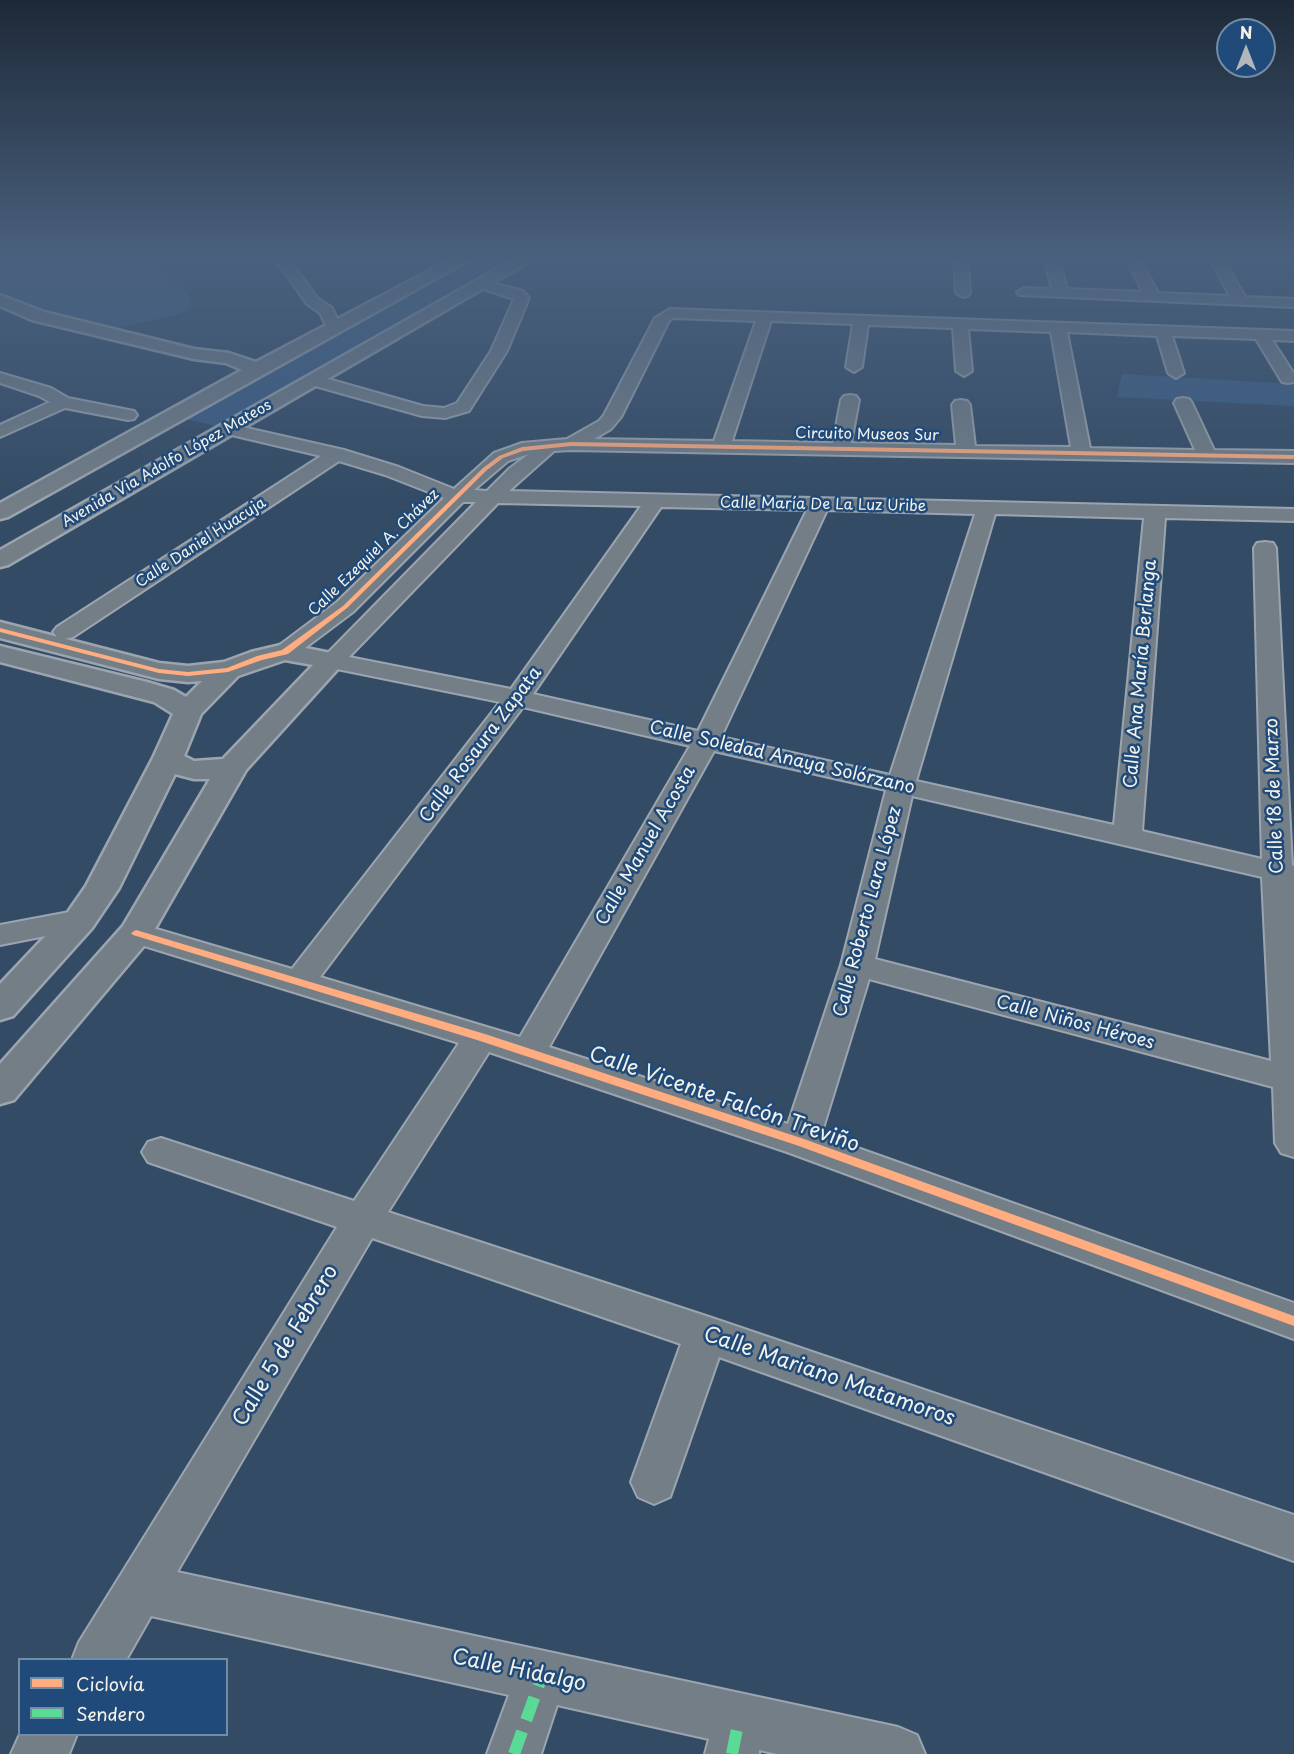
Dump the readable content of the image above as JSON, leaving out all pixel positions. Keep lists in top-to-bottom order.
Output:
{
  "streets": {
    "main road": ["Avenida Via Adolfo López Mateos", "Calle Soledad Anaya Solórzano"],
    "street": [
      "Circuito Museos Sur",
      "Calle María De La Luz Uribe",
      "Calle Daniel Huacuja",
      "Calle Ezequiel A. Chávez",
      "Calle Ana María Berlanga",
      "Calle Rosaura Zapata",
      "Calle 18 de Marzo",
      "Calle Manuel Acosta",
      "Calle Roberto Lara López",
      "Calle Niños Héroes",
      "Calle Vicente Falcón Treviño",
      "Calle 5 de Febrero",
      "Calle Mariano Matamoros",
      "Calle Hidalgo"
    ]
  },
  "crossings": [
    ["Circuito Museos Sur", "Calle María De La Luz Uribe"],
    ["Circuito Museos Sur", "Calle Ezequiel A. Chávez"],
    ["Avenida Via Adolfo López Mateos", "Calle María De La Luz Uribe"],
    ["Calle María De La Luz Uribe", "Calle Daniel Huacuja"],
    ["Calle María De La Luz Uribe", "Calle Ezequiel A. Chávez"],
    ["Calle María De La Luz Uribe", "Calle Ana María Berlanga"],
    ["Calle María De La Luz Uribe", "Calle Rosaura Zapata"],
    ["Calle María De La Luz Uribe", "Calle Manuel Acosta"],
    ["Calle María De La Luz Uribe", "Calle Roberto Lara López"],
    ["Calle Ezequiel A. Chávez", "Calle Soledad Anaya Solórzano"],
    ["Calle Ana María Berlanga", "Calle Soledad Anaya Solórzano"],
    ["Calle Rosaura Zapata", "Calle Soledad Anaya Solórzano"],
    ["Calle Rosaura Zapata", "Calle Vicente Falcón Treviño"],
    ["Calle Soledad Anaya Solórzano", "Calle 18 de Marzo"],
    ["Calle Soledad Anaya Solórzano", "Calle Manuel Acosta"],
    ["Calle Soledad Anaya Solórzano", "Calle Roberto Lara López"],
    ["Calle 18 de Marzo", "Calle Niños Héroes"],
    ["Calle Manuel Acosta", "Calle Vicente Falcón Treviño"],
    ["Calle Roberto Lara López", "Calle Niños Héroes"],
    ["Calle Roberto Lara López", "Calle Vicente Falcón Treviño"],
    ["Calle Vicente Falcón Treviño", "Calle 5 de Febrero"],
    ["Calle 5 de Febrero", "Calle Mariano Matamoros"],
    ["Calle 5 de Febrero", "Calle Hidalgo"]
  ],
  "legend": ["Ciclovía", "Sendero"],
  "north": "top"
}
